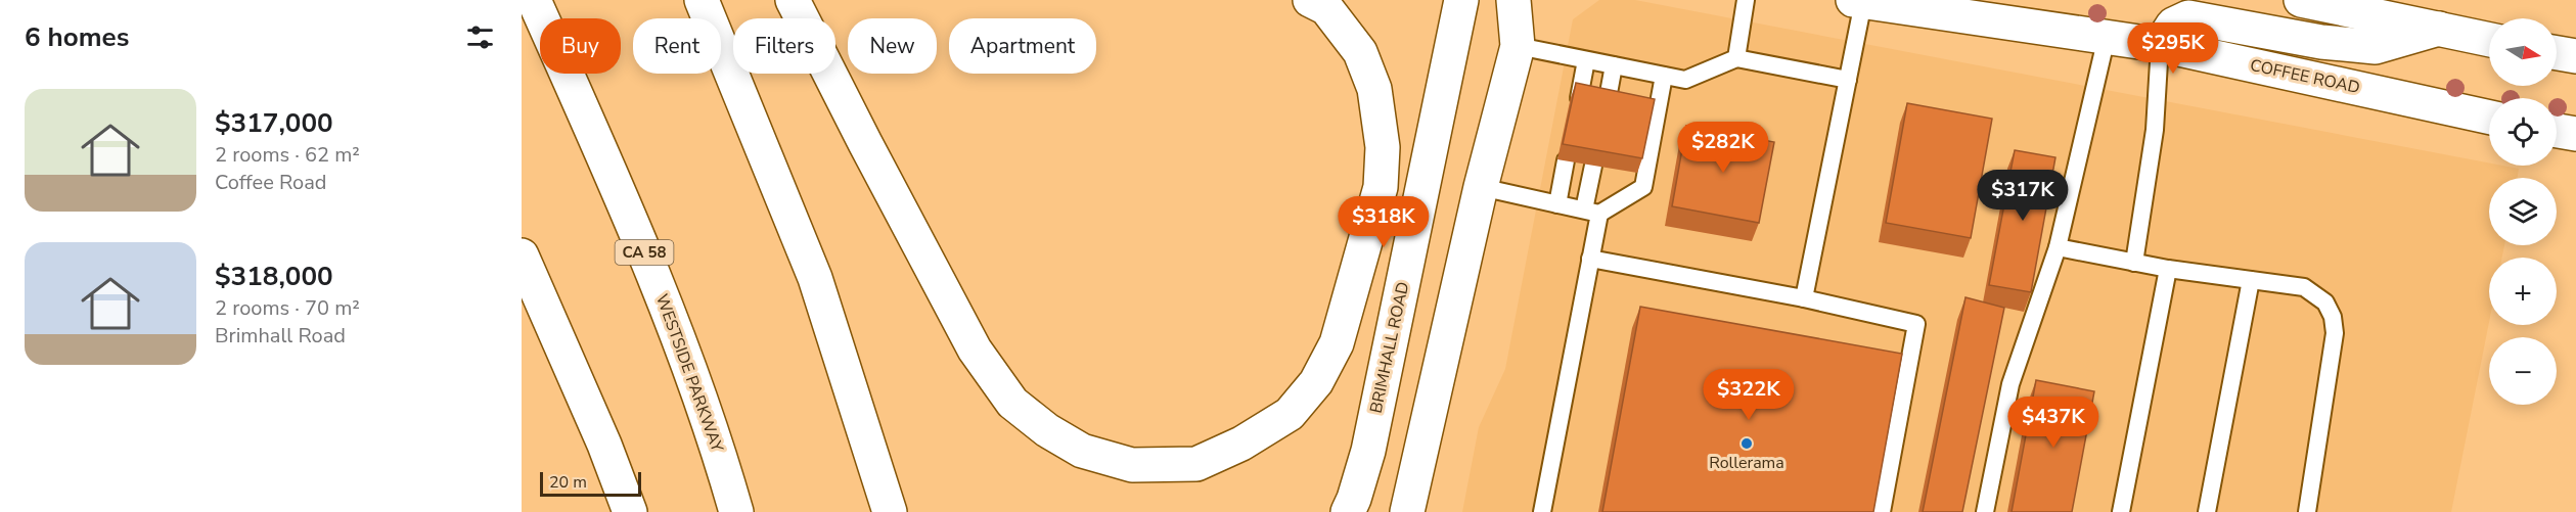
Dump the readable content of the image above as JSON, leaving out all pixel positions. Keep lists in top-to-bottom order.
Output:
{
  "streets": {
    "main road": [
      "COFFEE ROAD",
      "CA 58",
      "BRIMHALL ROAD",
      "WESTSIDE PARKWAY"
    ]
  },
  "places": ["Rollerama"],
  "scale_bar": "20 m",
  "north": "right",
  "page": {
    "heading": "6 homes",
    "map_buttons": ["+", "−"],
    "chip": [
      "Buy",
      "Rent",
      "Filters",
      "New",
      "Apartment"
    ],
    "price": [
      "$295K",
      "$282K",
      "$317K",
      "$318K",
      "$322K",
      "$437K"
    ],
    "list": [
      {
        "name": "$317,000",
        "note": "2 rooms · 62 m² · Coffee Road"
      },
      {
        "name": "$318,000",
        "note": "2 rooms · 70 m² · Brimhall Road"
      }
    ],
    "scale": "20 m"
  }
}
